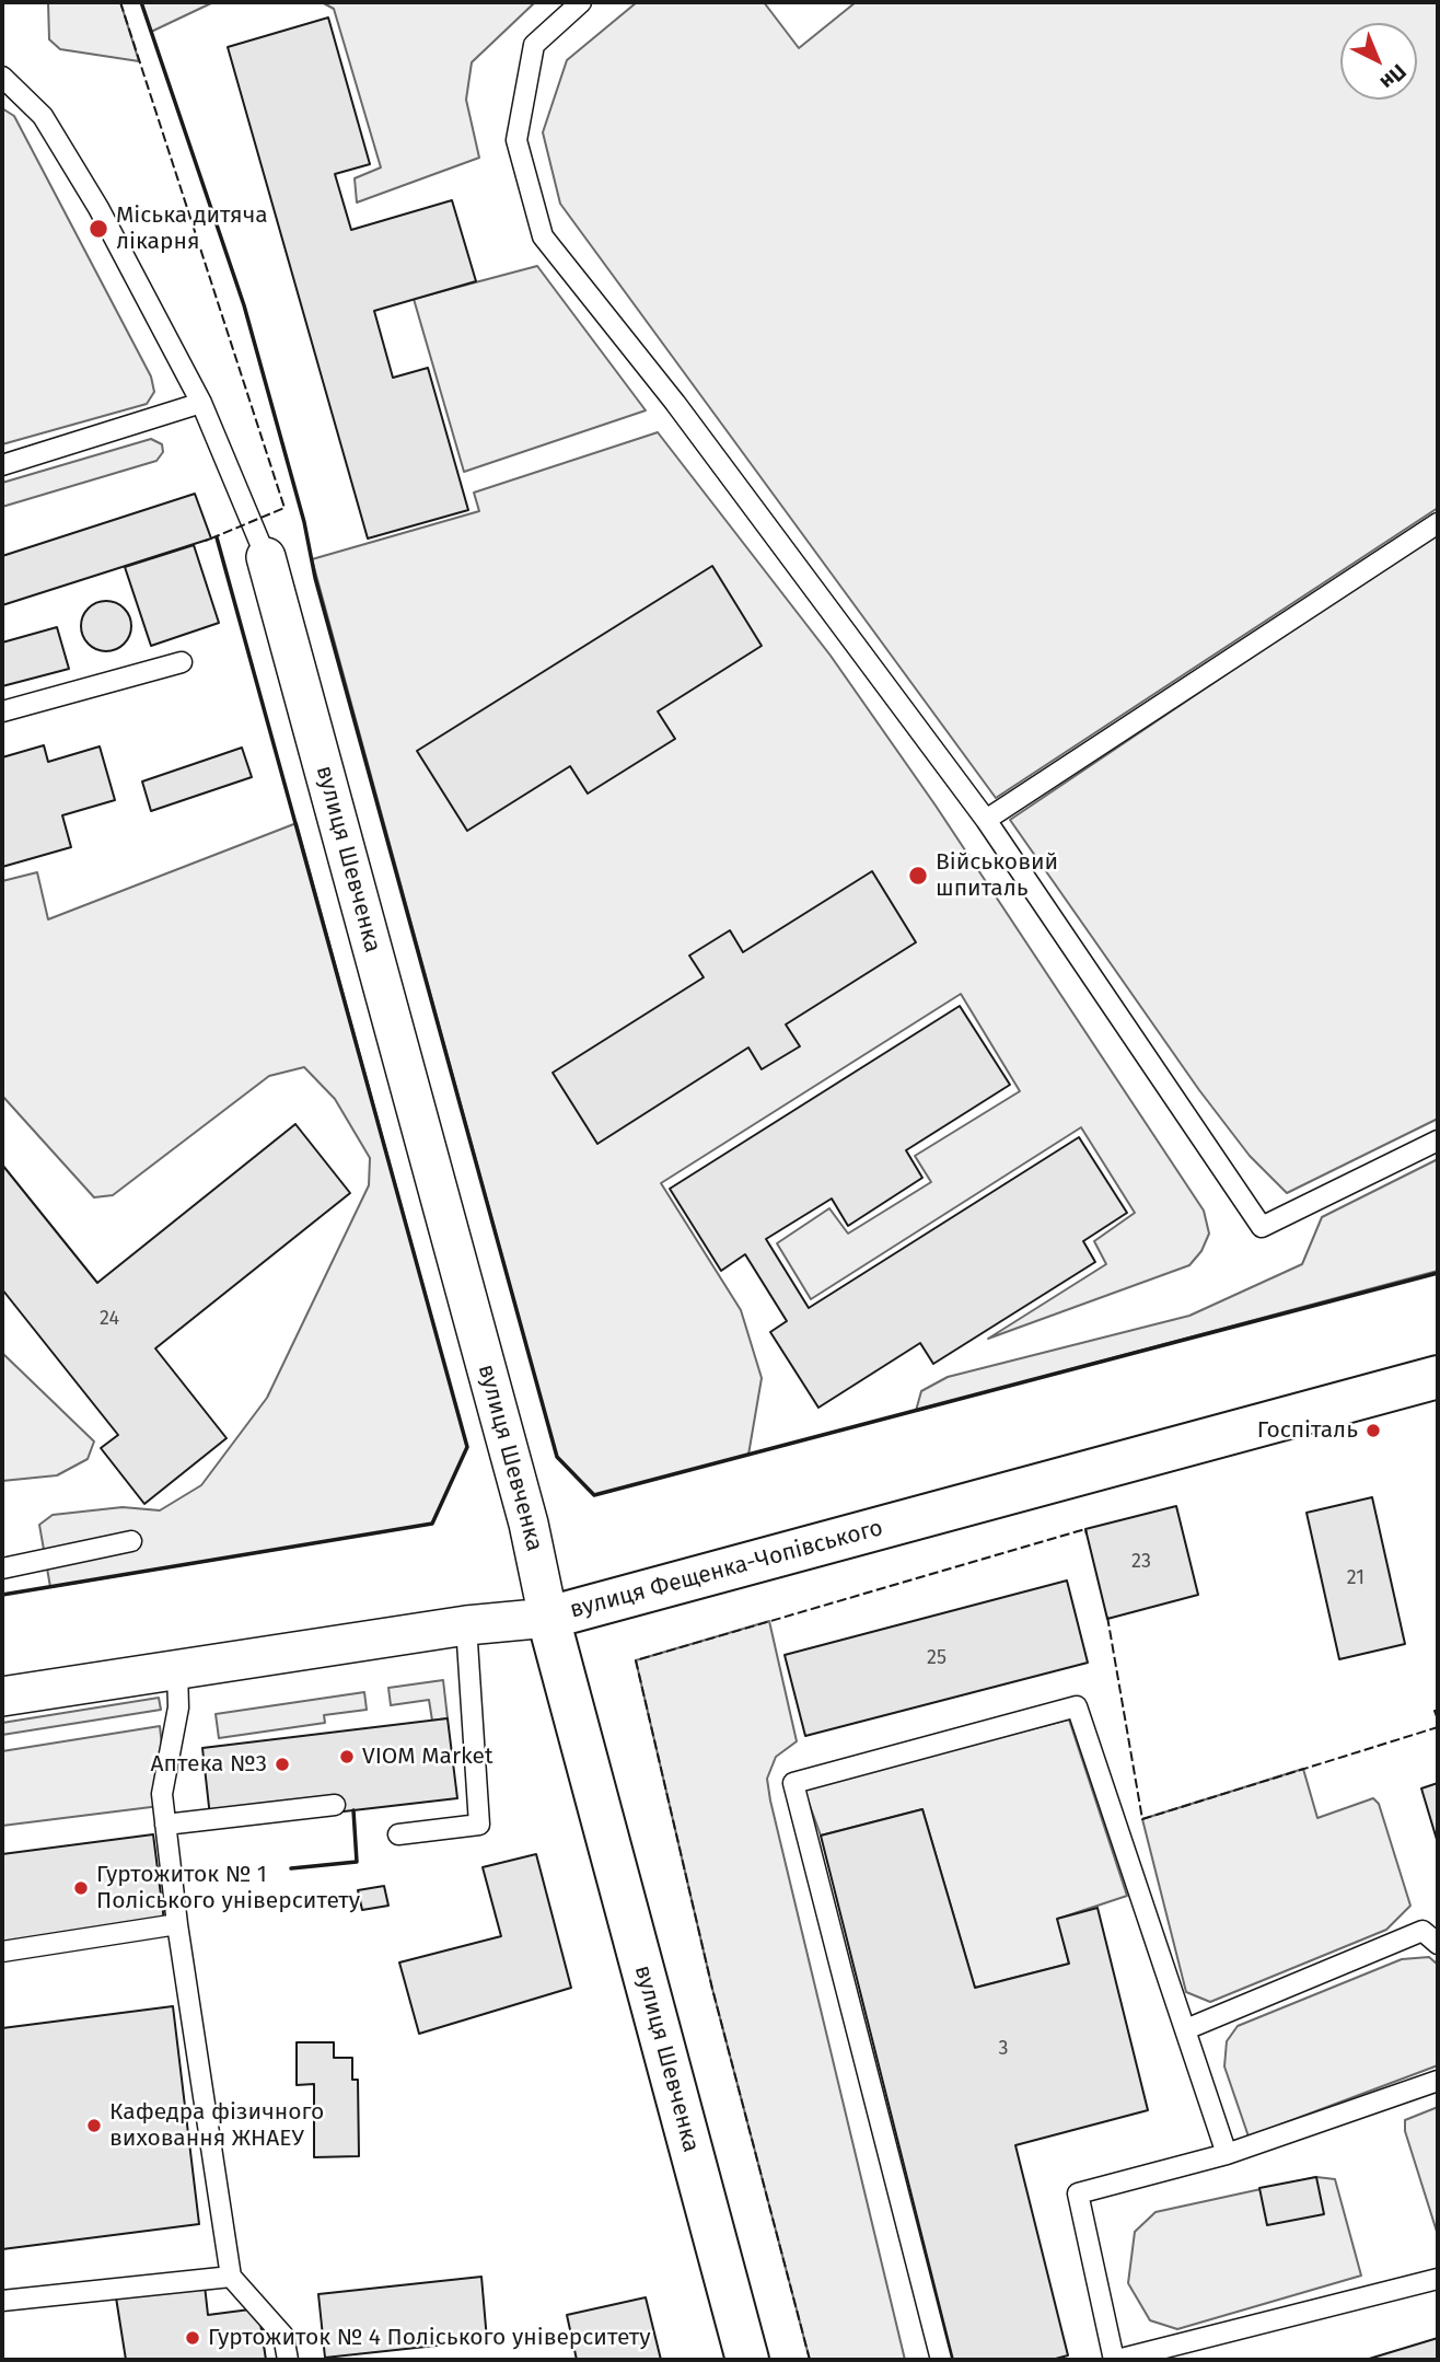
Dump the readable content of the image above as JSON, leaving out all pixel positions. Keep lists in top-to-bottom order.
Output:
{
  "streets": {
    "street": ["вулиця Шевченка", "вулиця Фещенка-Чопівського"]
  },
  "crossings": [
    ["вулиця Шевченка", "вулиця Фещенка-Чопівського"]
  ],
  "places": [
    "Міська дитяча лікарня",
    "Військовий шпиталь",
    "Госпіталь",
    "VIOM Market",
    "Аптека №3",
    "Гуртожиток № 1 Поліського університету",
    "Кафедра фізичного виховання ЖНАЕУ",
    "Гуртожиток № 4 Поліського університету"
  ],
  "house_numbers": [
    "24",
    "23",
    "21",
    "25",
    "3"
  ],
  "north": "bottom right"
}
